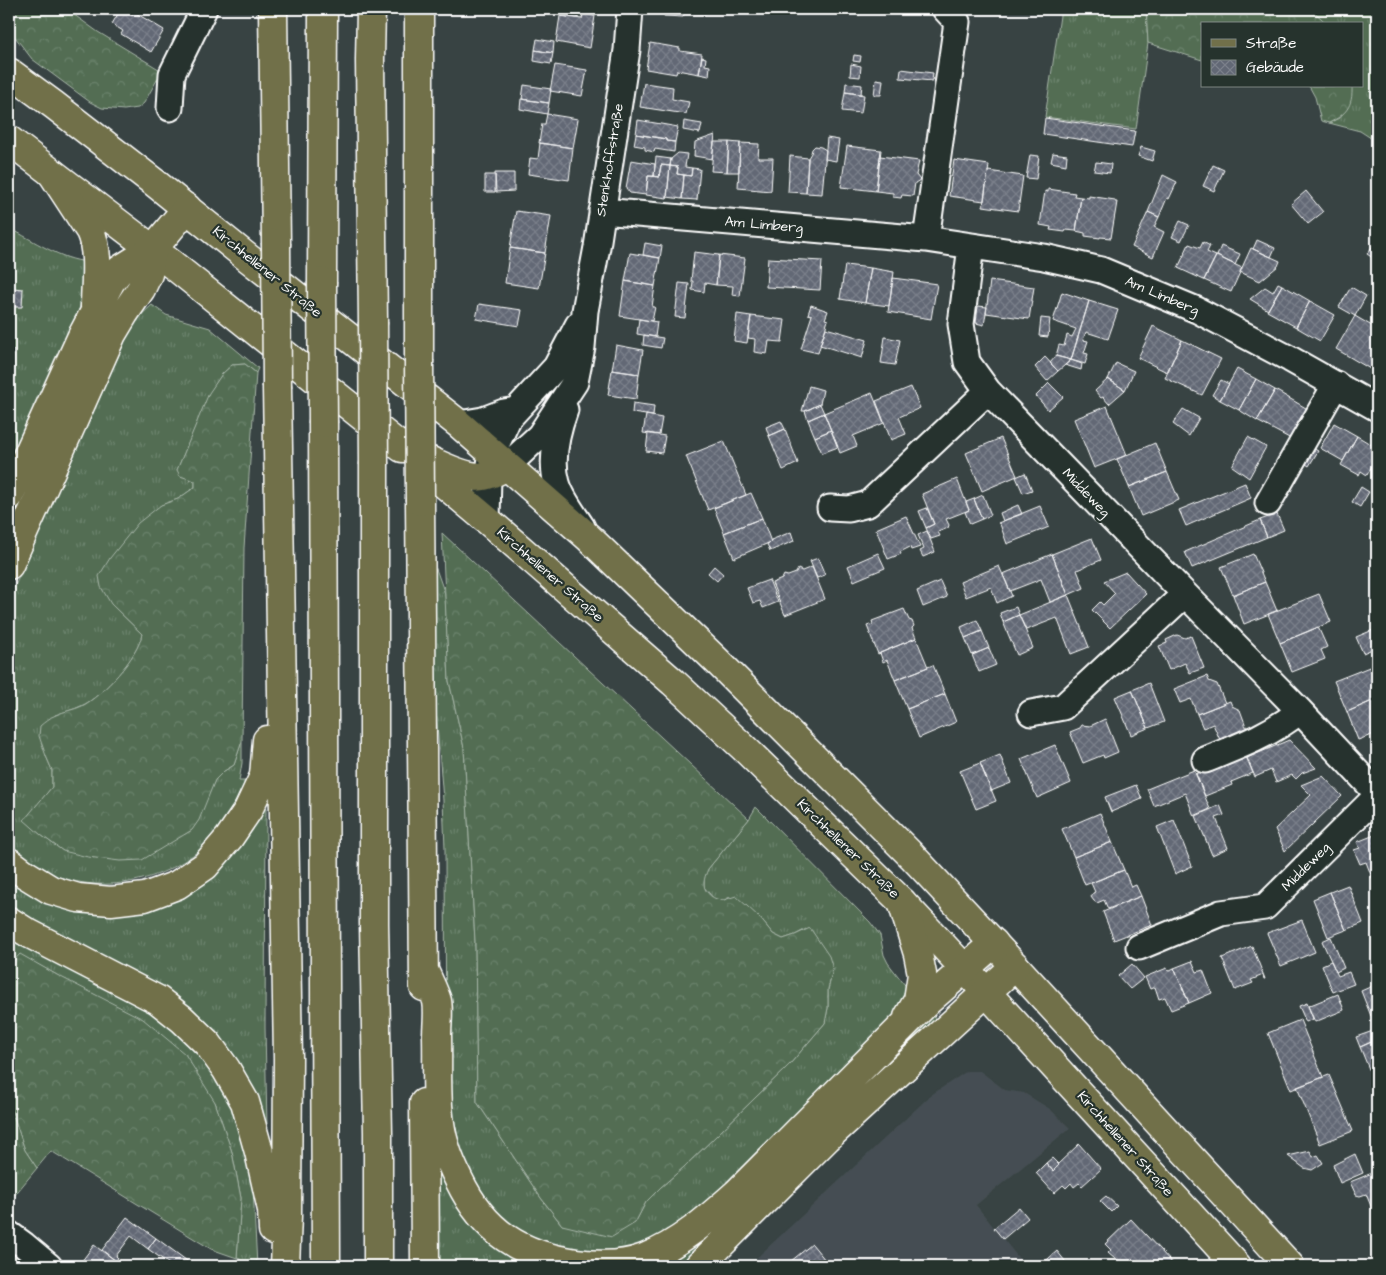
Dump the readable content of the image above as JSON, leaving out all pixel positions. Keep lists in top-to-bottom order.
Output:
{
  "streets": {
    "main road": ["Kirchhellener Straße"],
    "street": ["Stenkhoffstraße", "Am Limberg", "Middeweg"]
  },
  "crossings": [
    ["Stenkhoffstraße", "Am Limberg"],
    ["Stenkhoffstraße", "Kirchhellener Straße"],
    ["Am Limberg", "Middeweg"]
  ],
  "legend": ["Straße", "Gebäude"]
}
